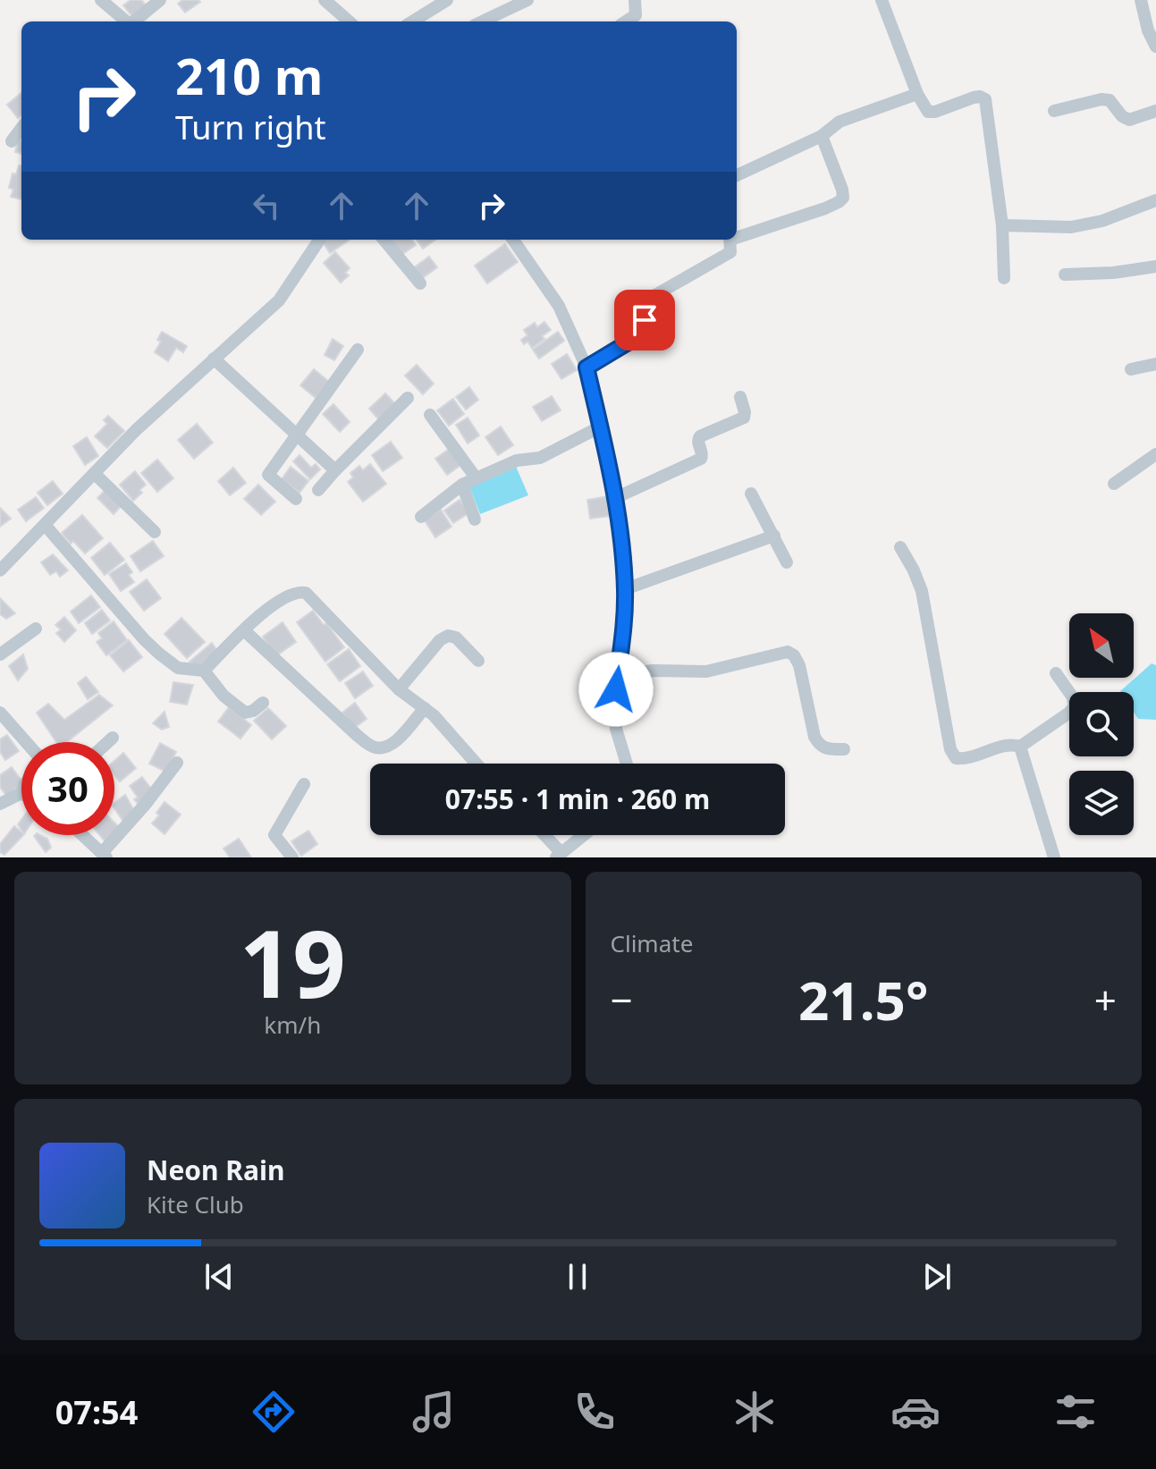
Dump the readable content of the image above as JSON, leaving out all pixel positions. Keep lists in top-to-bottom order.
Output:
{
  "north": "top left",
  "page": {
    "turn": ["210 m", "Turn right"],
    "limit": "30",
    "trip": "07:55 · 1 min · 260 m",
    "tile": [
      ["19", "km/h"],
      "Climate"
    ],
    "heat": ["−", "21.5°", "+"],
    "song": ["Neon Rain", "Kite Club"],
    "tabs": "07:54"
  }
}
